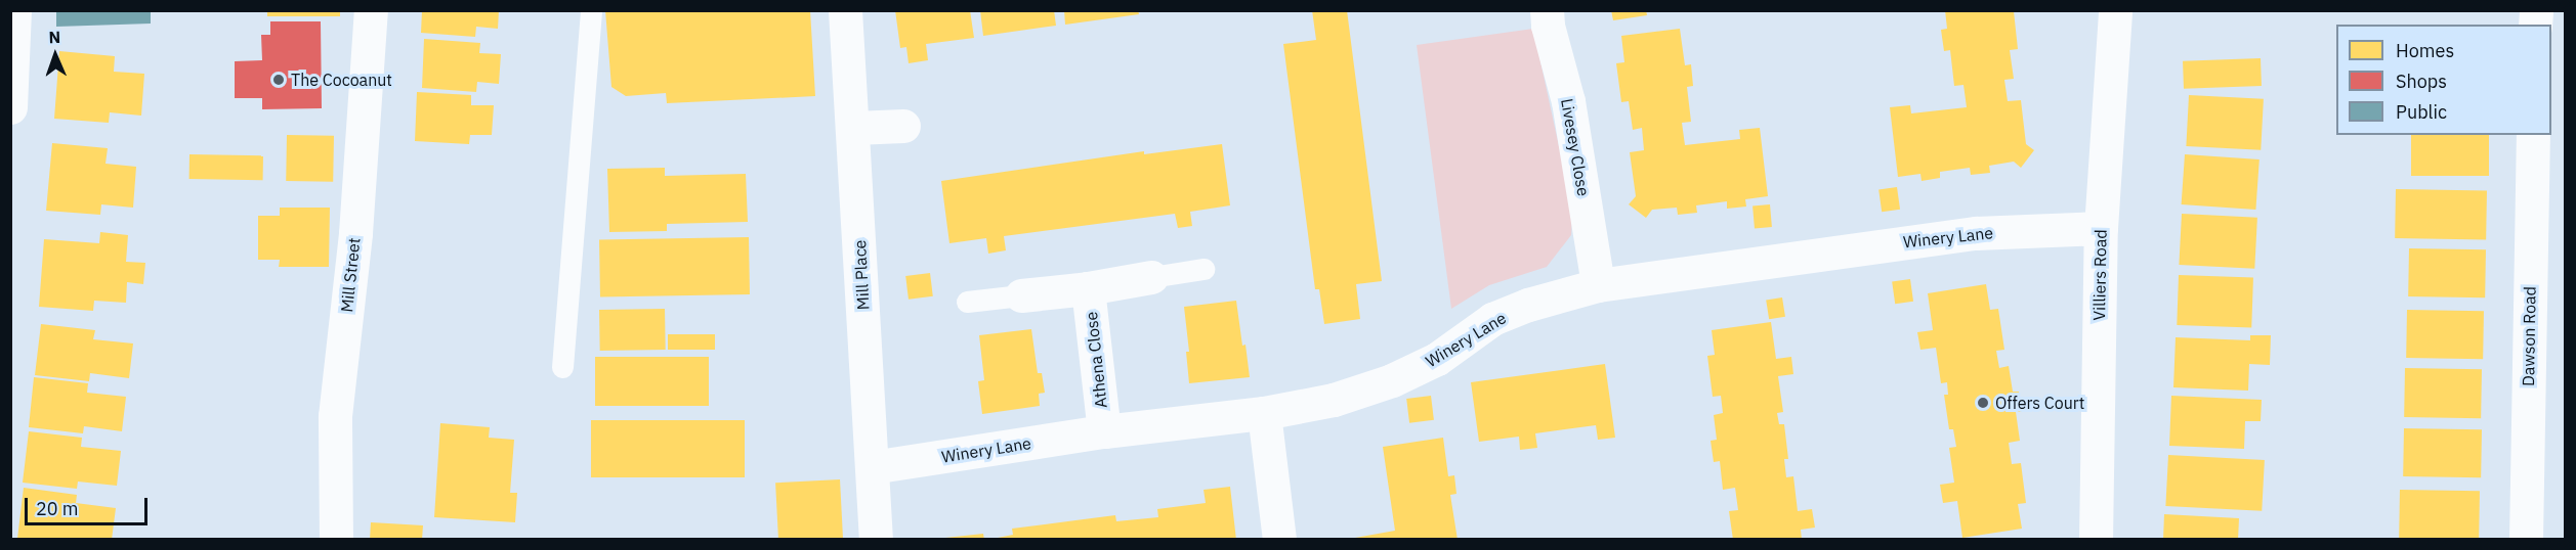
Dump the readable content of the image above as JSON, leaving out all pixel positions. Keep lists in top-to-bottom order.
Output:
{
  "streets": {
    "street": [
      "Livesey Close",
      "Winery Lane",
      "Mill Street",
      "Mill Place",
      "Villiers Road",
      "Dawson Road",
      "Athena Close"
    ]
  },
  "crossings": [
    ["Livesey Close", "Winery Lane"],
    ["Winery Lane", "Mill Place"],
    ["Winery Lane", "Villiers Road"],
    ["Winery Lane", "Athena Close"]
  ],
  "places": ["The Cocoanut", "Offers Court"],
  "legend": ["Homes", "Shops", "Public"],
  "scale_bar": "20 m",
  "north": "top"
}
